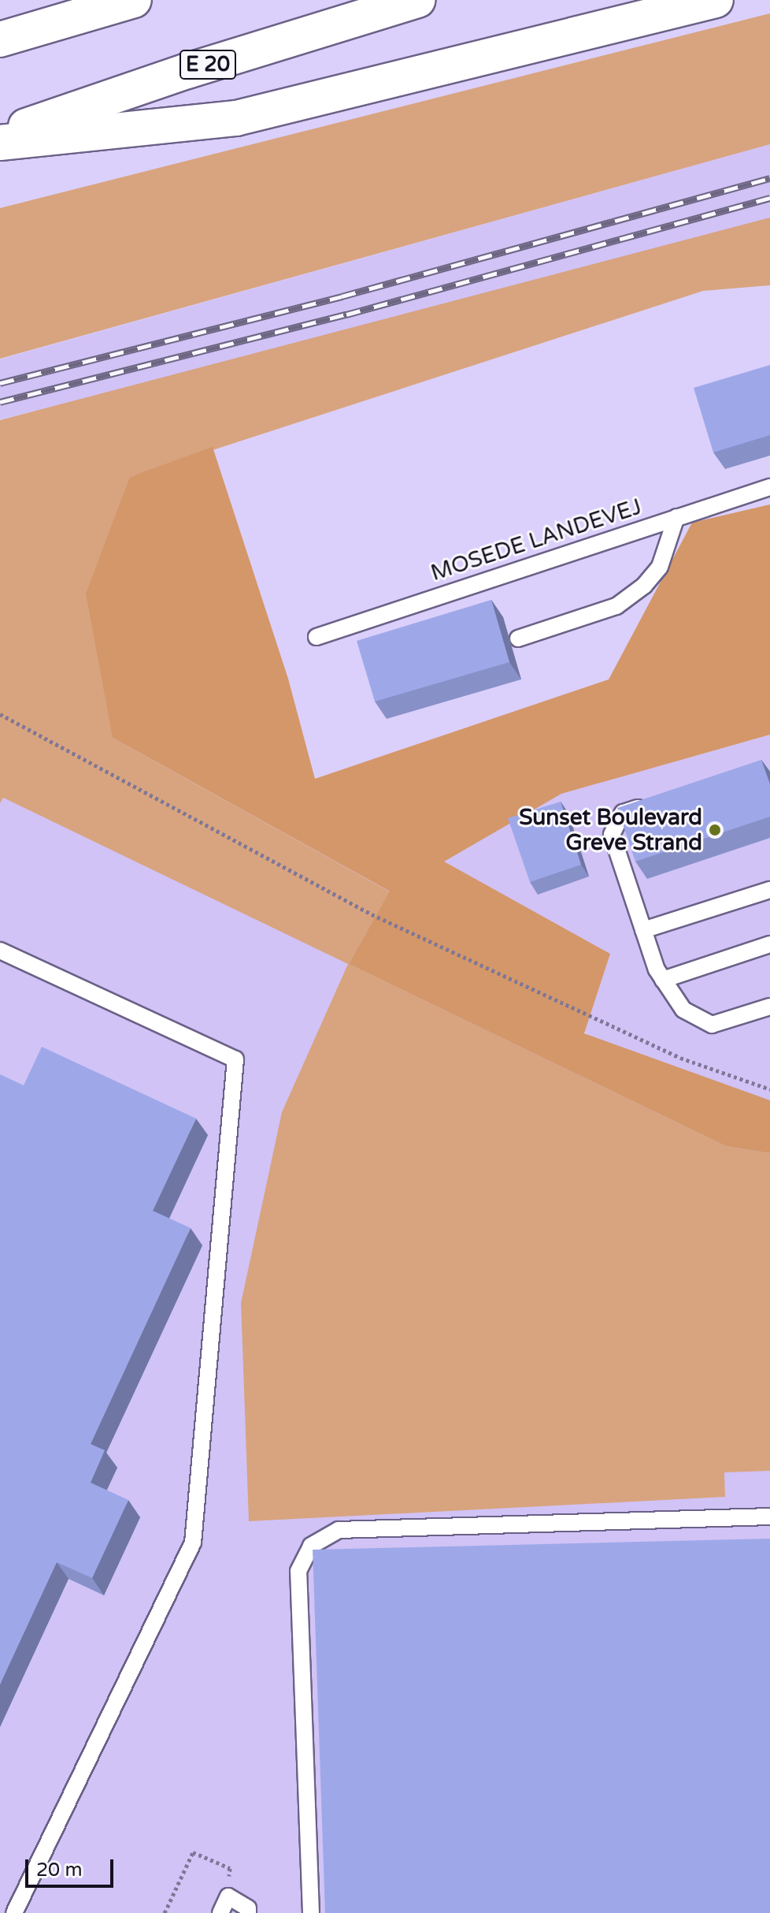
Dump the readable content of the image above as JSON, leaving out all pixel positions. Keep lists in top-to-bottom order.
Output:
{
  "streets": {
    "highway": ["E 20"],
    "lane": ["MOSEDE LANDEVEJ"]
  },
  "places": ["Sunset Boulevard Greve Strand"],
  "scale_bar": "20 m"
}
